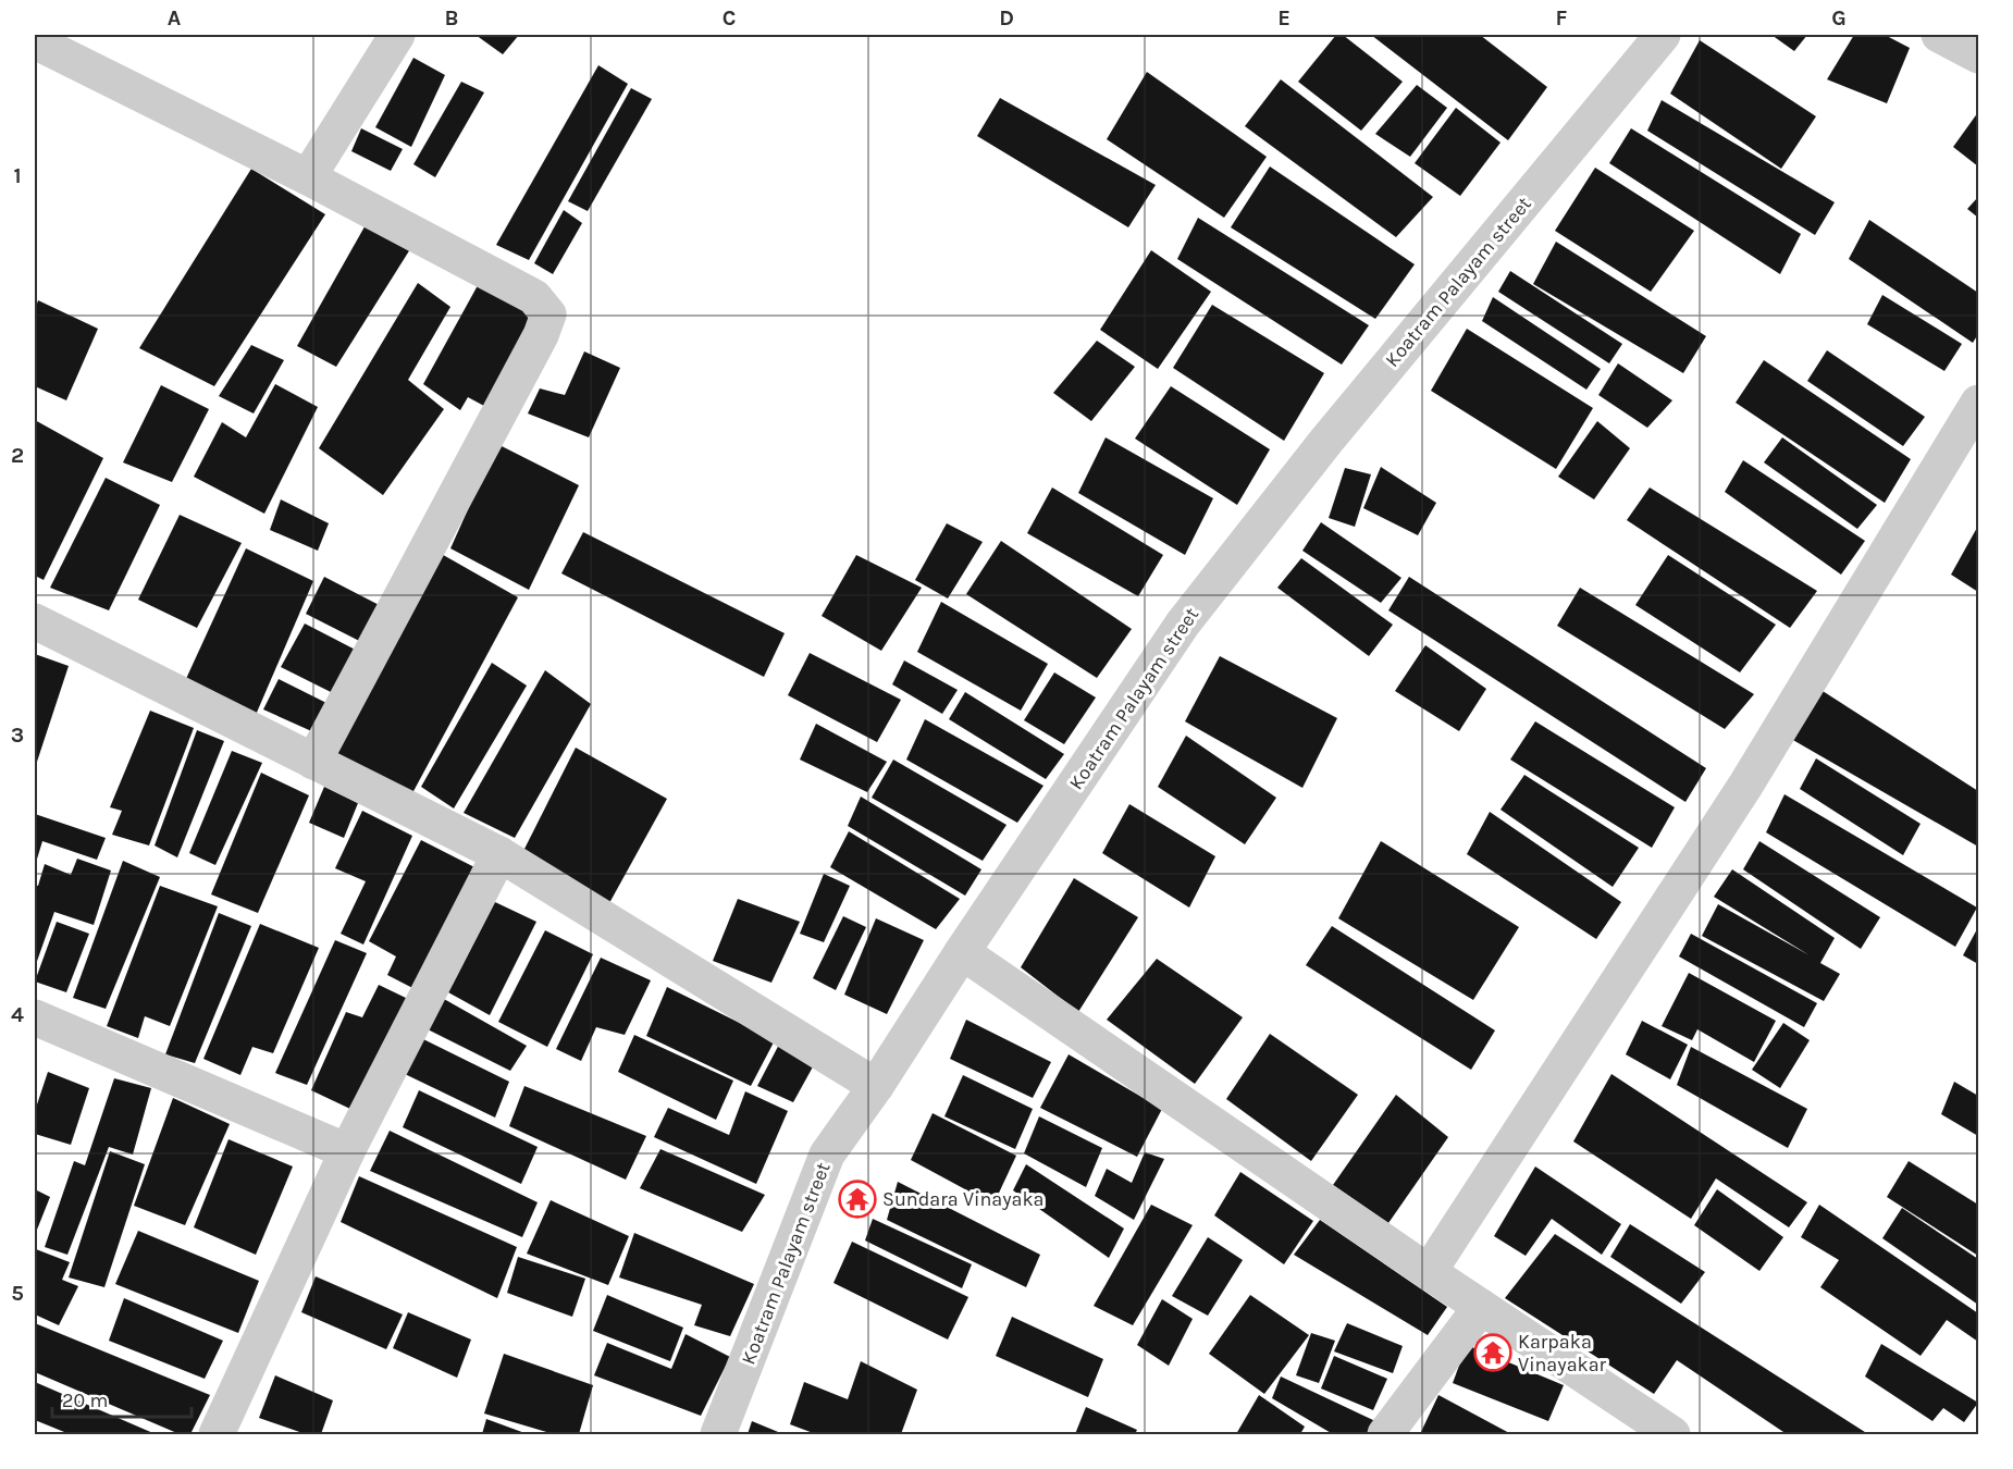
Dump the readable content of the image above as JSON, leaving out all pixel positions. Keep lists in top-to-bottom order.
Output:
{
  "streets": {
    "street": ["Koatram Palayam street"]
  },
  "places": {
    "temple": ["Sundara Vinayaka", "Karpaka Vinayakar"]
  },
  "scale_bar": "20 m",
  "grid": {
    "columns": [
      "A",
      "B",
      "C",
      "D",
      "E",
      "F",
      "G"
    ],
    "rows": [
      "1",
      "2",
      "3",
      "4",
      "5"
    ]
  }
}
